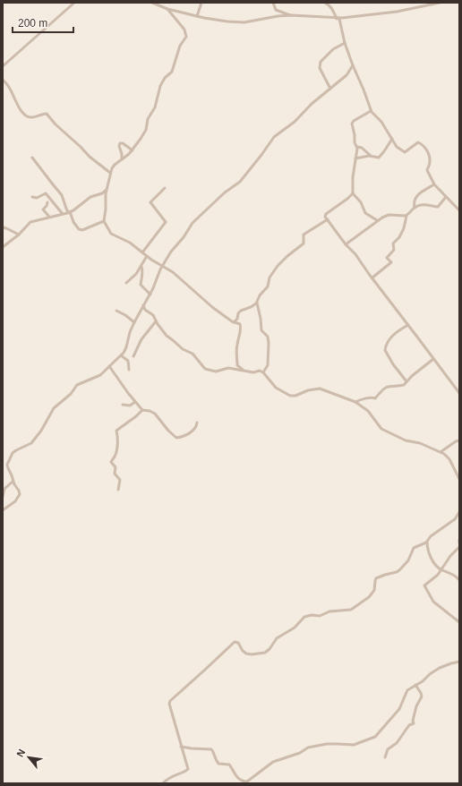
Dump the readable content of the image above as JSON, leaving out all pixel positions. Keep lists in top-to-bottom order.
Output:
{
  "scale_bar": "200 m",
  "north": "top left"
}
